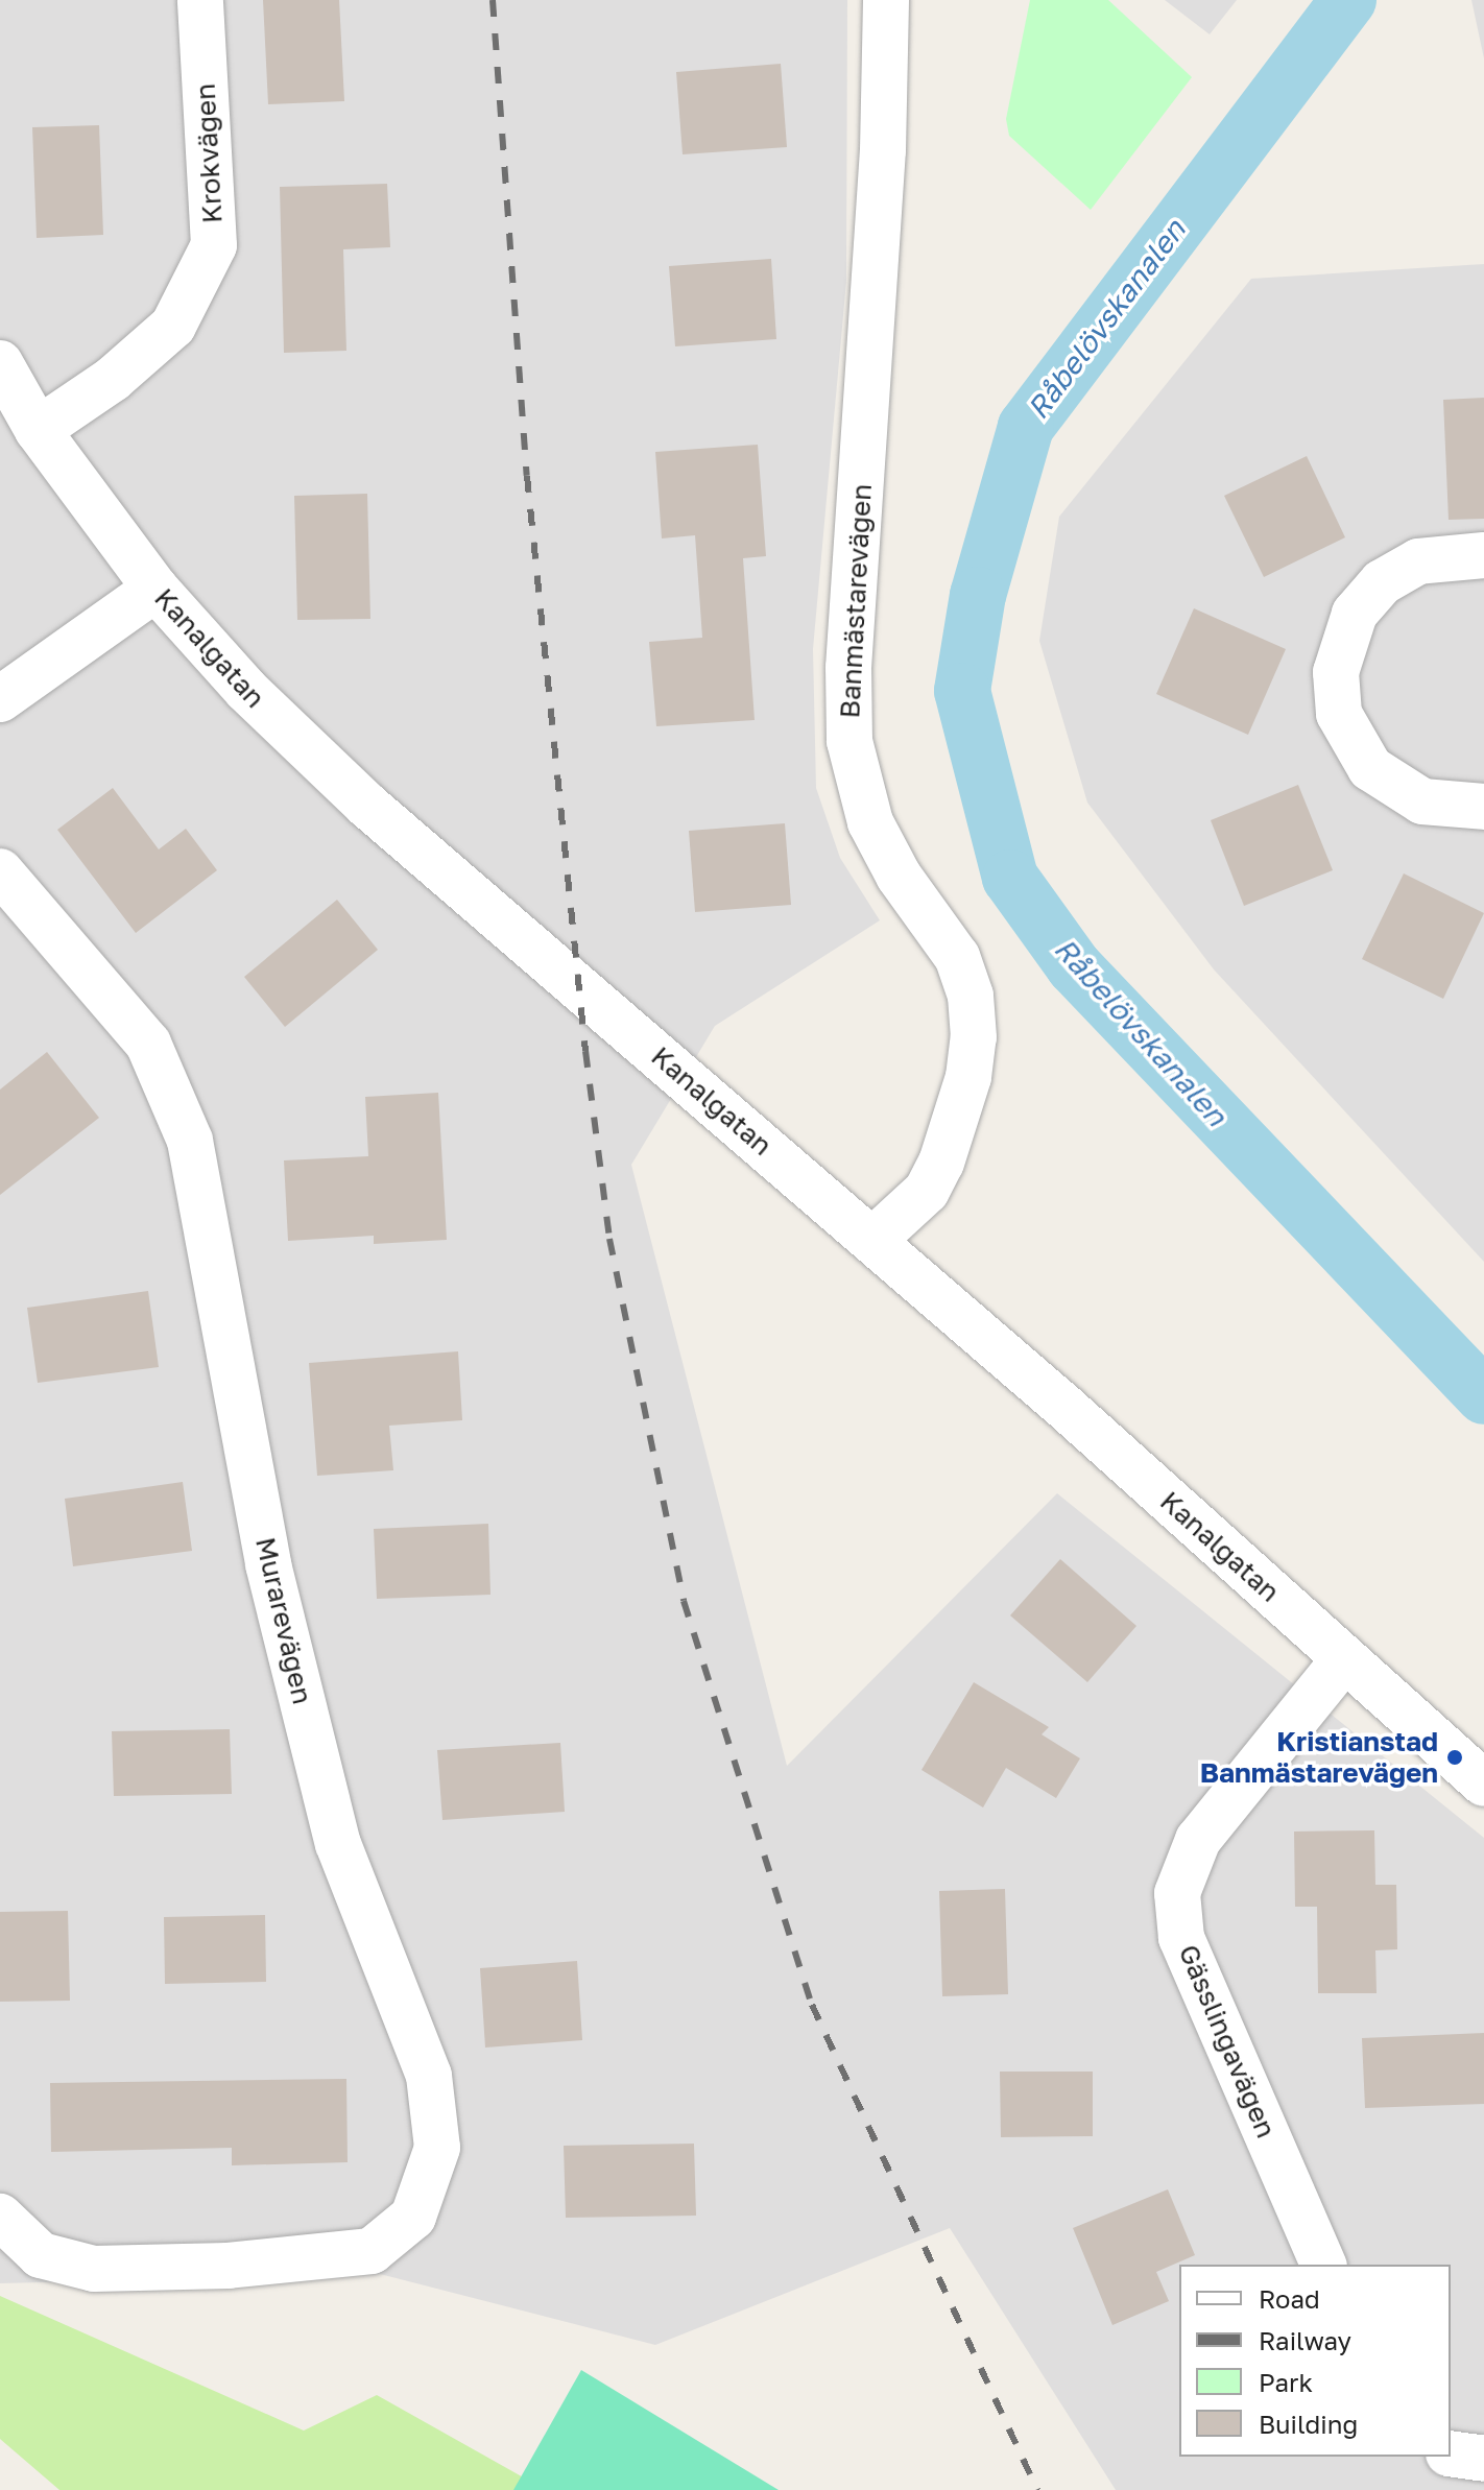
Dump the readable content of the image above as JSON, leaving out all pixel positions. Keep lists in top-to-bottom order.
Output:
{
  "streets": {
    "street": [
      "Krokvägen",
      "Banmästarevägen",
      "Kanalgatan",
      "Murarevägen",
      "Gässlingavägen"
    ]
  },
  "crossings": [
    ["Krokvägen", "Kanalgatan"],
    ["Banmästarevägen", "Kanalgatan"],
    ["Kanalgatan", "Gässlingavägen"]
  ],
  "water": ["Råbelövskanalen"],
  "places": ["Kristianstad Banmästarevägen"],
  "legend": [
    "Road",
    "Railway",
    "Park",
    "Building"
  ]
}
